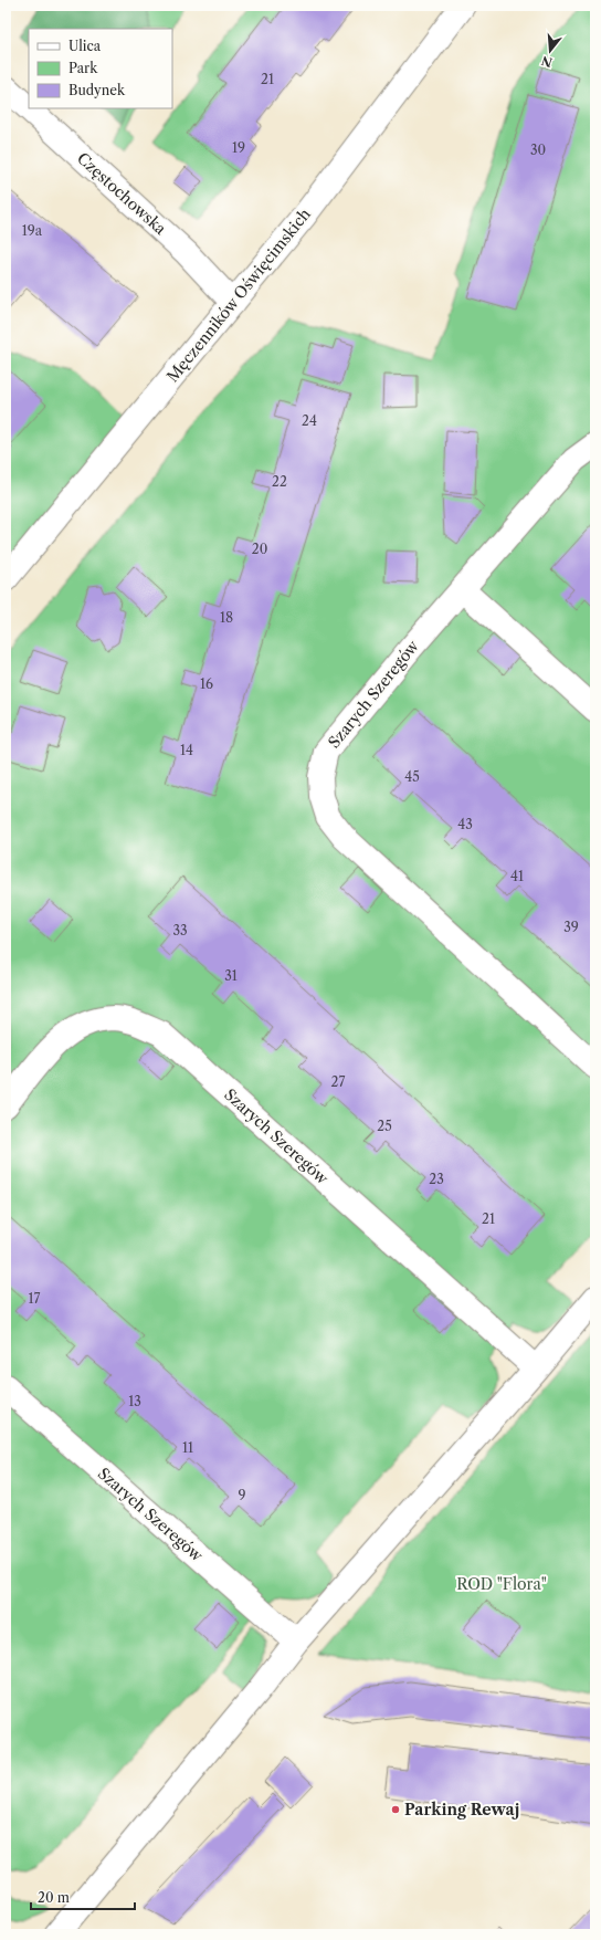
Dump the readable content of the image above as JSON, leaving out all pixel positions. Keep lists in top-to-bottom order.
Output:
{
  "streets": {
    "street": ["Częstochowska", "Męczenników Oświęcimskich", "Szarych Szeregów"]
  },
  "crossings": [
    ["Częstochowska", "Męczenników Oświęcimskich"]
  ],
  "parks": ["ROD \"Flora\""],
  "places": ["Parking Rewaj"],
  "house_numbers": [
    "21",
    "19",
    "30",
    "19a",
    "24",
    "22",
    "20",
    "18",
    "16",
    "14",
    "45",
    "43",
    "41",
    "39",
    "33",
    "31",
    "27",
    "25",
    "23",
    "21",
    "17",
    "13",
    "11",
    "9"
  ],
  "legend": ["Ulica", "Park", "Budynek"],
  "scale_bar": "20 m",
  "north": "bottom"
}
